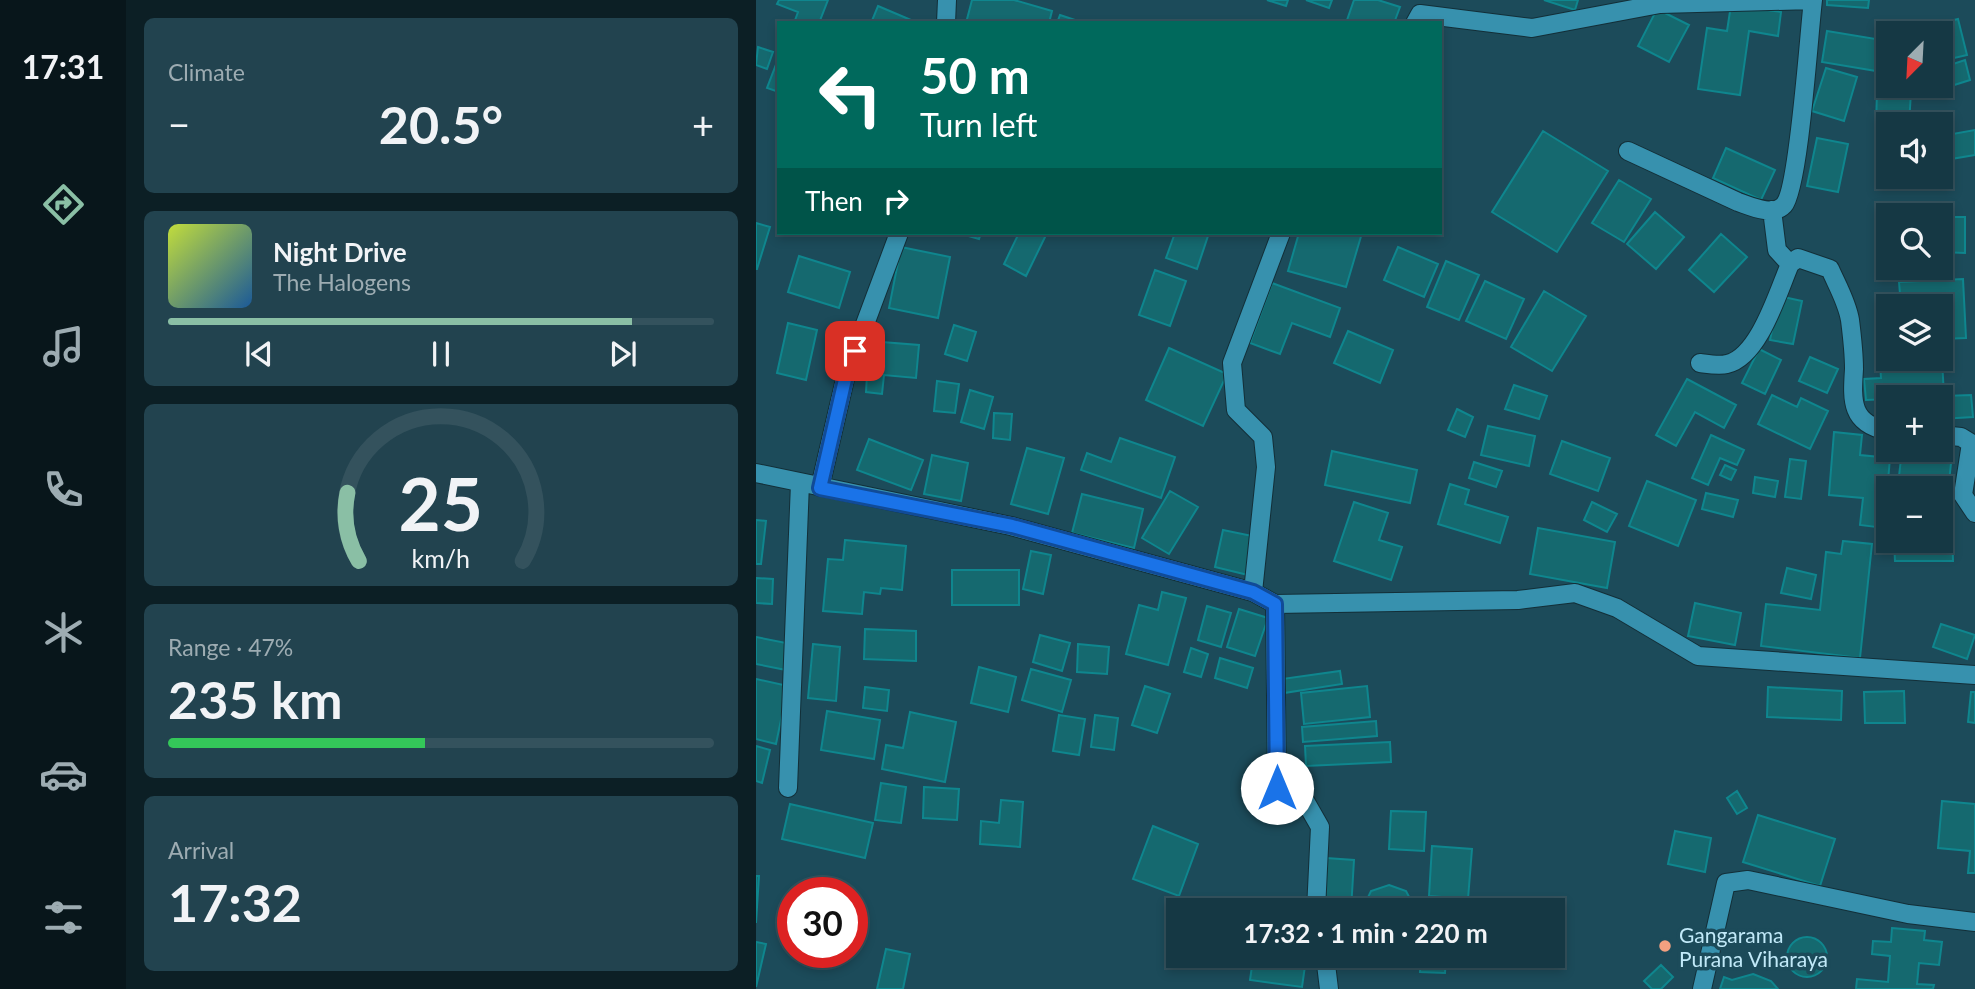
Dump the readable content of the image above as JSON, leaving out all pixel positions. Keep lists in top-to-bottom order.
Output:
{
  "places": ["Gangarama Purana Viharaya"],
  "north": "bottom left",
  "page": {
    "tabs": "17:31",
    "tile": [
      "Climate",
      ["Range · 47%", "235 km"],
      ["Arrival", "17:32"]
    ],
    "map_buttons": ["+", "−"],
    "turn": ["50 m", "Turn left"],
    "heat": ["−", "20.5°", "+"],
    "then": "Then",
    "song": ["Night Drive", "The Halogens"],
    "limit": "30",
    "trip": "17:32 · 1 min · 220 m",
    "gauge": ["25", "km/h"]
  }
}
